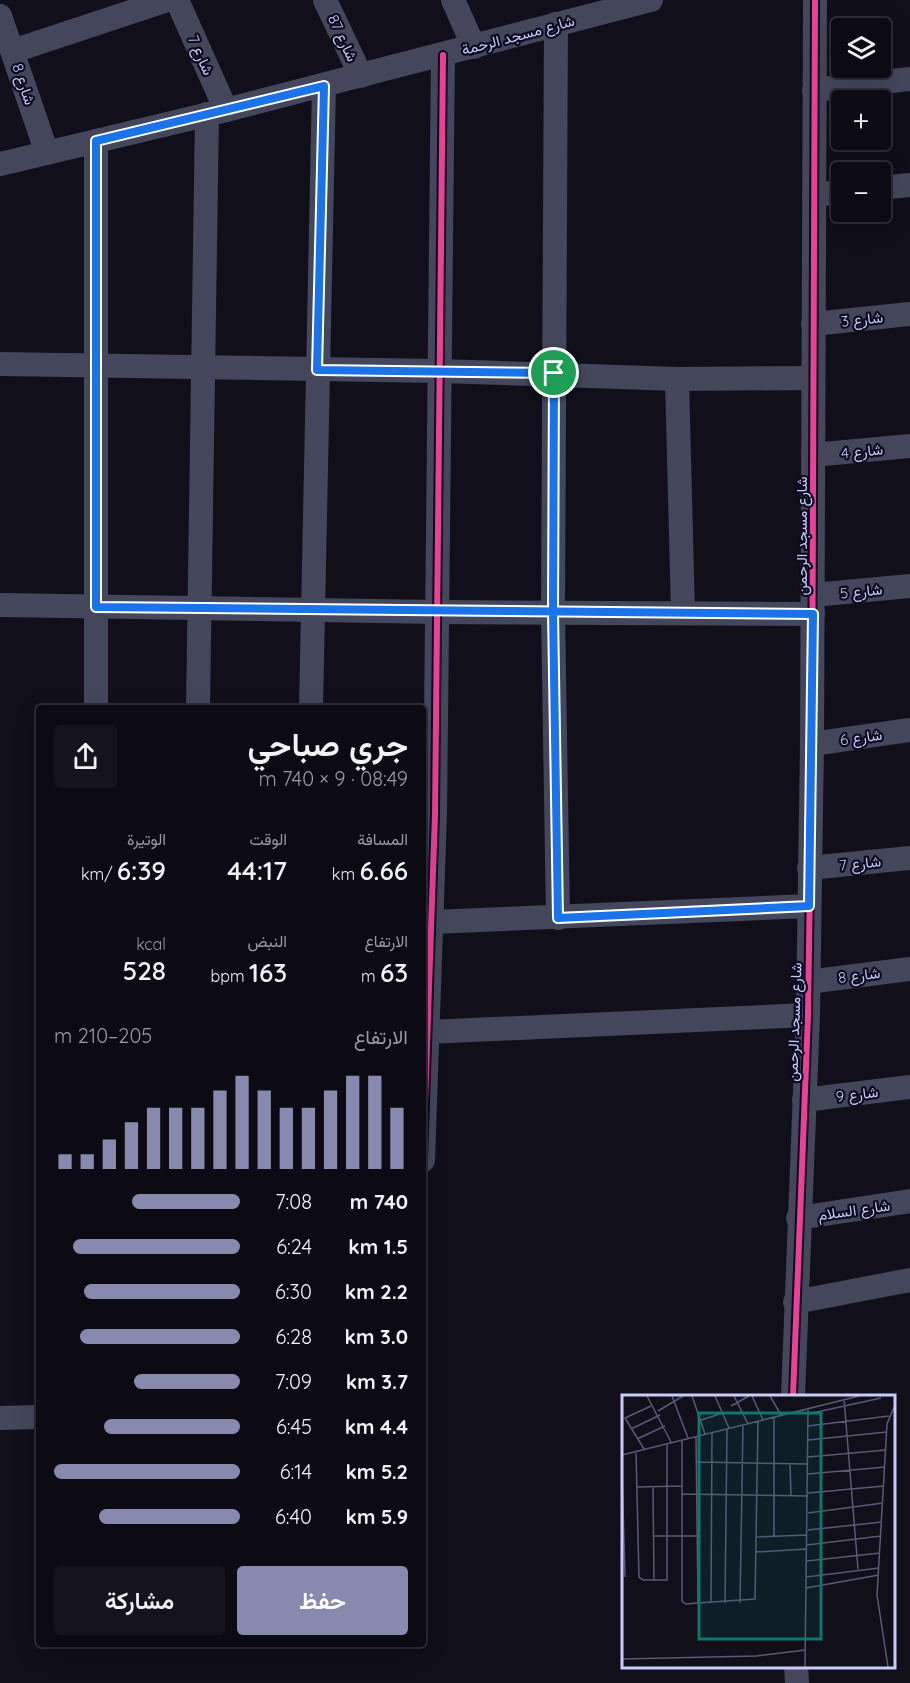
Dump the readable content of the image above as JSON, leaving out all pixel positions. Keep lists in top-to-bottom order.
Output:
{
  "streets": {
    "street": [
      "شارع مسجد الرحمة",
      "شارع 87",
      "شارع 7",
      "شارع 8",
      "شارع 3",
      "شارع 4",
      "شارع مسجد الرحمن",
      "شارع 5",
      "شارع 6",
      "شارع 9",
      "شارع السلام"
    ]
  },
  "crossings": [
    ["شارع مسجد الرحمة", "شارع 87"],
    ["شارع مسجد الرحمة", "شارع 7"],
    ["شارع مسجد الرحمة", "شارع 8"],
    ["شارع 7", "شارع مسجد الرحمن"],
    ["شارع 8", "شارع مسجد الرحمن"],
    ["شارع 3", "شارع مسجد الرحمن"],
    ["شارع 4", "شارع مسجد الرحمن"],
    ["شارع مسجد الرحمن", "شارع 5"],
    ["شارع مسجد الرحمن", "شارع 6"],
    ["شارع مسجد الرحمن", "شارع 9"],
    ["شارع مسجد الرحمن", "شارع السلام"]
  ],
  "page": {
    "map_buttons": ["+", "−"],
    "heading": ["جري صباحي", "08:49 · 9 × 740 m"],
    "stats": [
      ["المسافة", "6.66 km"],
      ["الوقت", "44:17"],
      ["الوتيرة", "6:39 /km"],
      ["الارتفاع", "63 m"],
      ["النبض", "163 bpm"],
      ["kcal", "528"]
    ],
    "chart": ["الارتفاع", "205–210 m"],
    "list": [
      {
        "name": "740 m",
        "note": "7:08"
      },
      {
        "name": "1.5 km",
        "note": "6:24"
      },
      {
        "name": "2.2 km",
        "note": "6:30"
      },
      {
        "name": "3.0 km",
        "note": "6:28"
      },
      {
        "name": "3.7 km",
        "note": "7:09"
      },
      {
        "name": "4.4 km",
        "note": "6:45"
      },
      {
        "name": "5.2 km",
        "note": "6:14"
      },
      {
        "name": "5.9 km",
        "note": "6:40"
      }
    ],
    "buttons": ["حفظ", "مشاركة"]
  }
}
